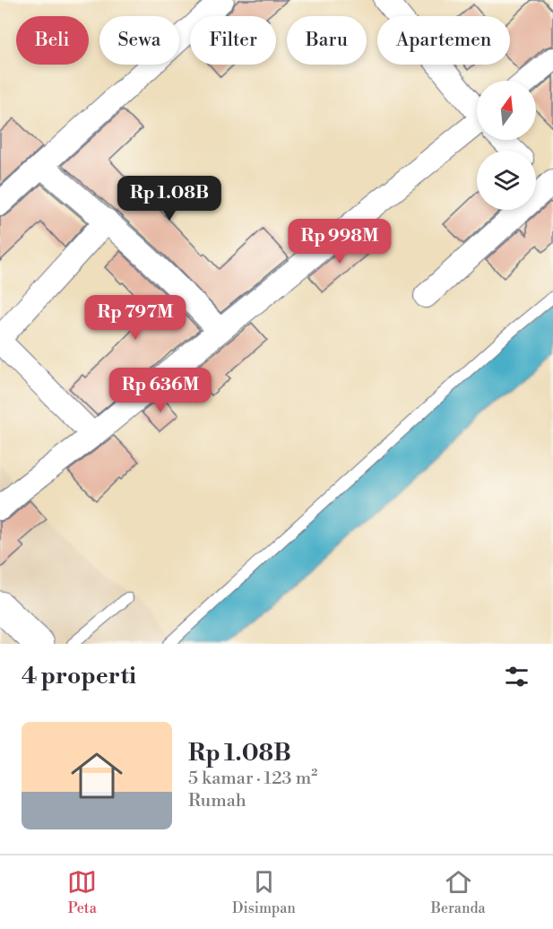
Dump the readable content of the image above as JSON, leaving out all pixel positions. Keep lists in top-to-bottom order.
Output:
{
  "north": "top",
  "page": {
    "chip": [
      "Beli",
      "Sewa",
      "Filter",
      "Baru",
      "Apartemen"
    ],
    "price": [
      "Rp 1.08B",
      "Rp 998M",
      "Rp 797M",
      "Rp 636M"
    ],
    "heading": "4 properti",
    "list": [
      {
        "name": "Rp 1.08B",
        "note": "5 kamar · 123 m² · Rumah"
      }
    ],
    "tabs": ["Peta", "Disimpan", "Beranda"]
  }
}
